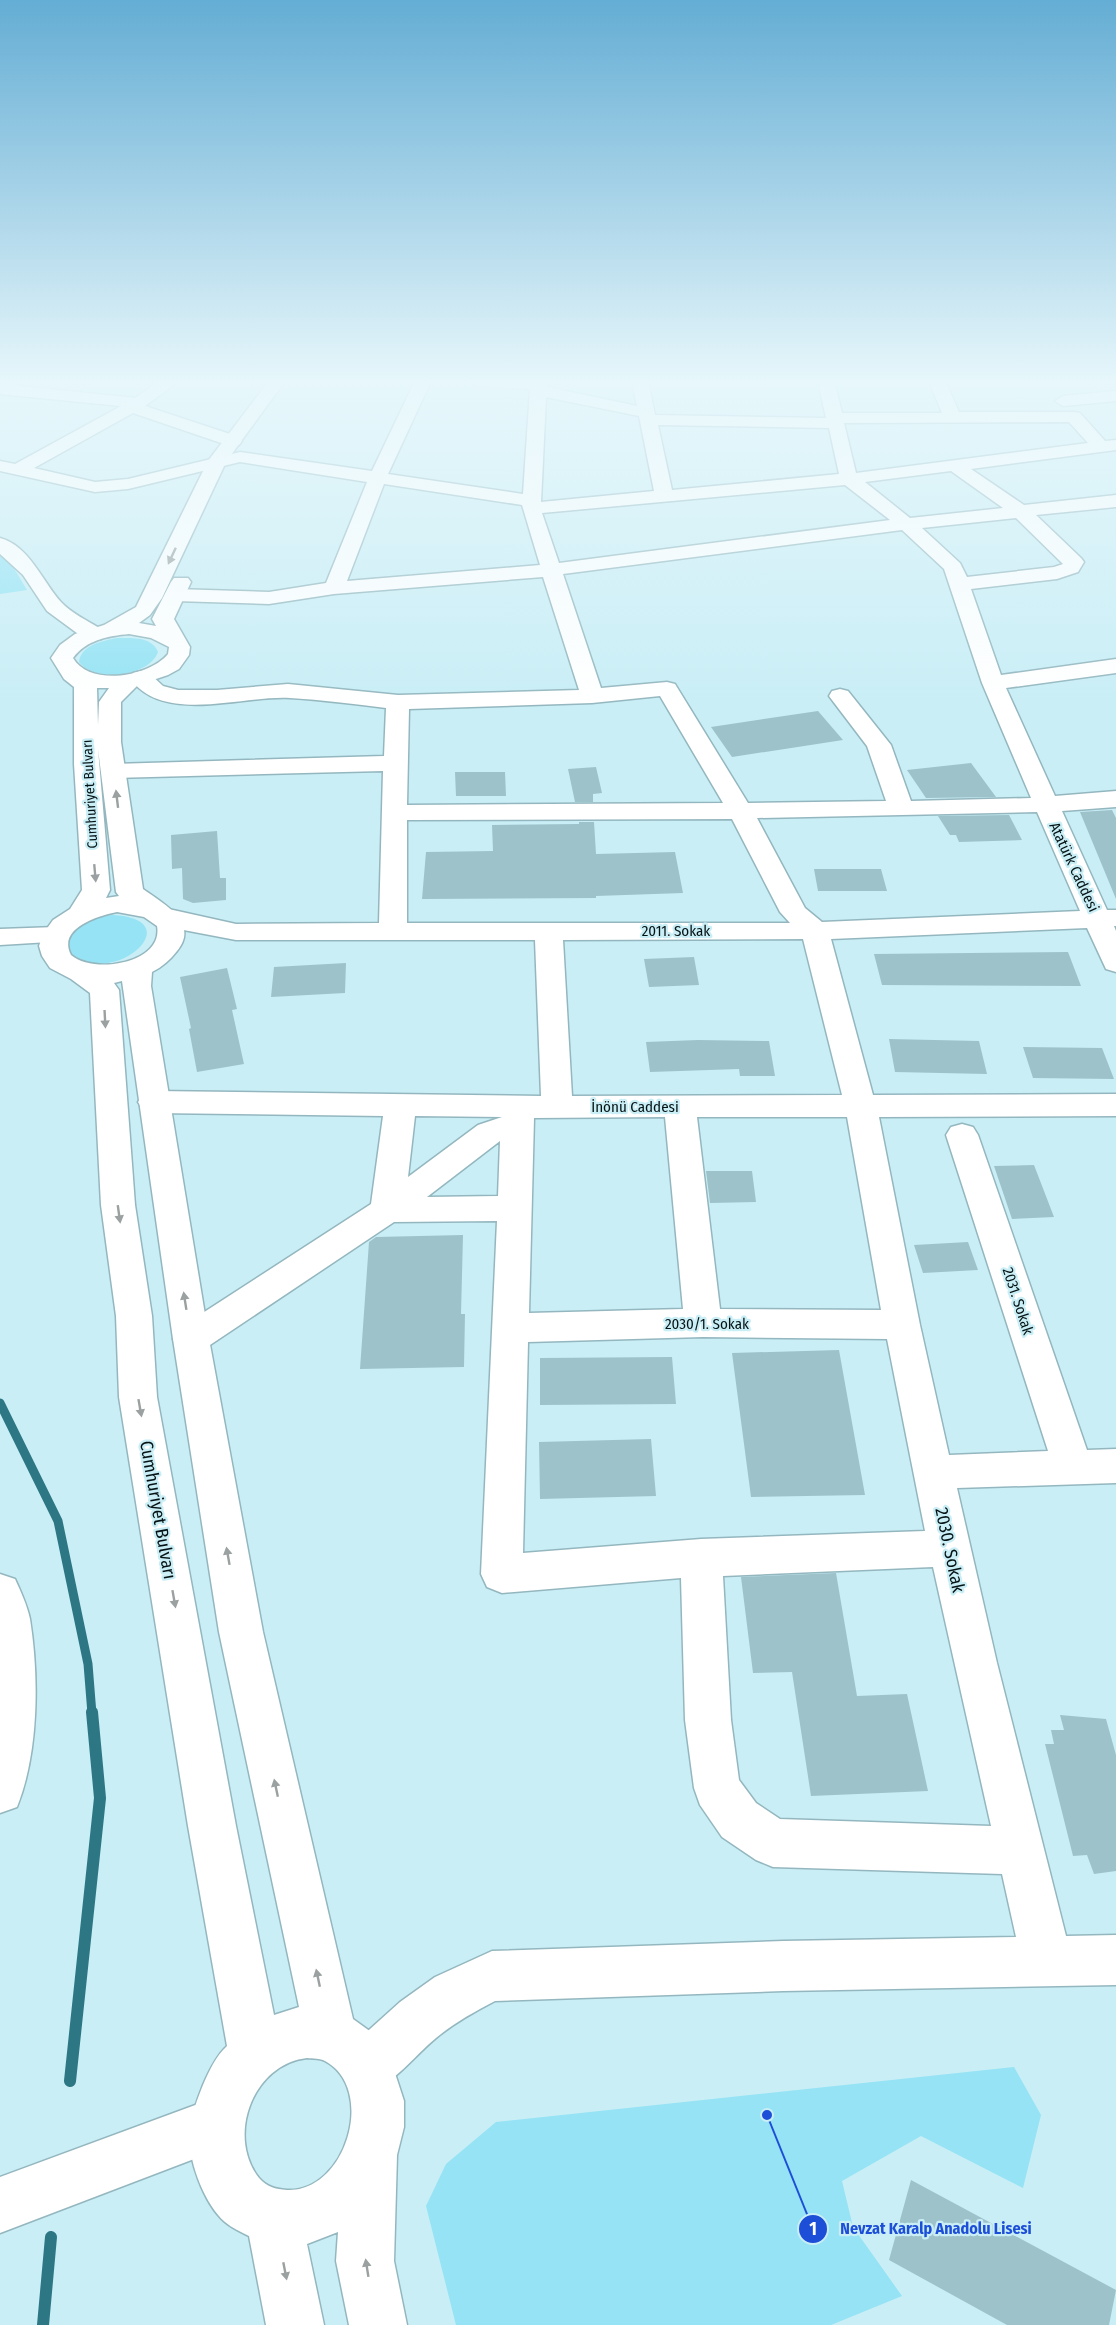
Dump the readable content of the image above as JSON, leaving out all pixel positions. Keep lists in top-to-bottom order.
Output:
{
  "streets": {
    "street": [
      "Cumhuriyet Bulvarı",
      "Atatürk Caddesi",
      "2011. Sokak",
      "İnönü Caddesi",
      "2031. Sokak",
      "2030/1. Sokak",
      "2030. Sokak"
    ]
  },
  "crossings": [
    ["Atatürk Caddesi", "2011. Sokak"],
    ["2011. Sokak", "2030. Sokak"],
    ["İnönü Caddesi", "2030. Sokak"],
    ["2030/1. Sokak", "2030. Sokak"]
  ],
  "places": ["Nevzat Karalp Anadolu Lisesi"]
}
